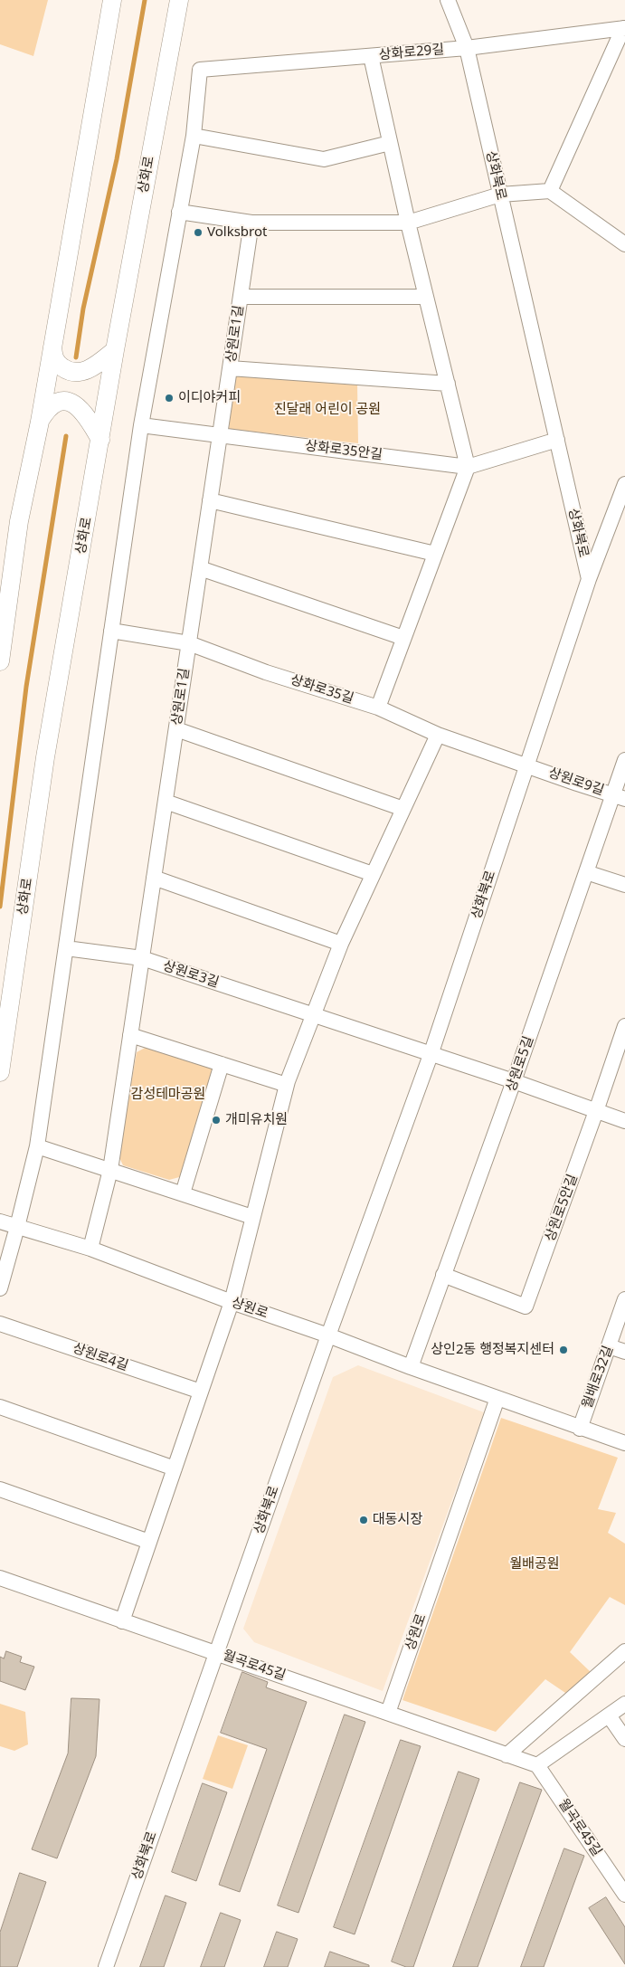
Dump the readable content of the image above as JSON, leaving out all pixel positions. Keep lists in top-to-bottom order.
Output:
{
  "streets": {
    "main road": ["상화로"],
    "street": [
      "상화로29길",
      "상화북로",
      "상원로1길",
      "상화로35안길",
      "상화로35길",
      "상원로9길",
      "상원로3길",
      "상원로5길",
      "상원로5안길",
      "상원로",
      "상원로4길",
      "월배로32길",
      "월곡로45길"
    ]
  },
  "crossings": [
    ["상화로29길", "상화북로"],
    ["상화북로", "상화로35길"],
    ["상화북로", "상원로9길"],
    ["상화북로", "상원로"],
    ["상화북로", "월곡로45길"],
    ["상원로1길", "상화로35안길"],
    ["상원로1길", "상화로35길"],
    ["상원로1길", "상원로3길"],
    ["상원로1길", "상원로"],
    ["상화로35길", "상원로9길"],
    ["상원로9길", "상원로5길"],
    ["상원로5길", "상원로5안길"],
    ["상원로5길", "상원로"],
    ["상원로", "월배로32길"],
    ["상원로", "월곡로45길"]
  ],
  "parks": ["진달래 어린이 공원", "감성테마공원", "월배공원"],
  "places": [
    "Volksbrot",
    "이디야커피",
    "개미유치원",
    "상인2동 행정복지센터",
    "대동시장"
  ]
}
